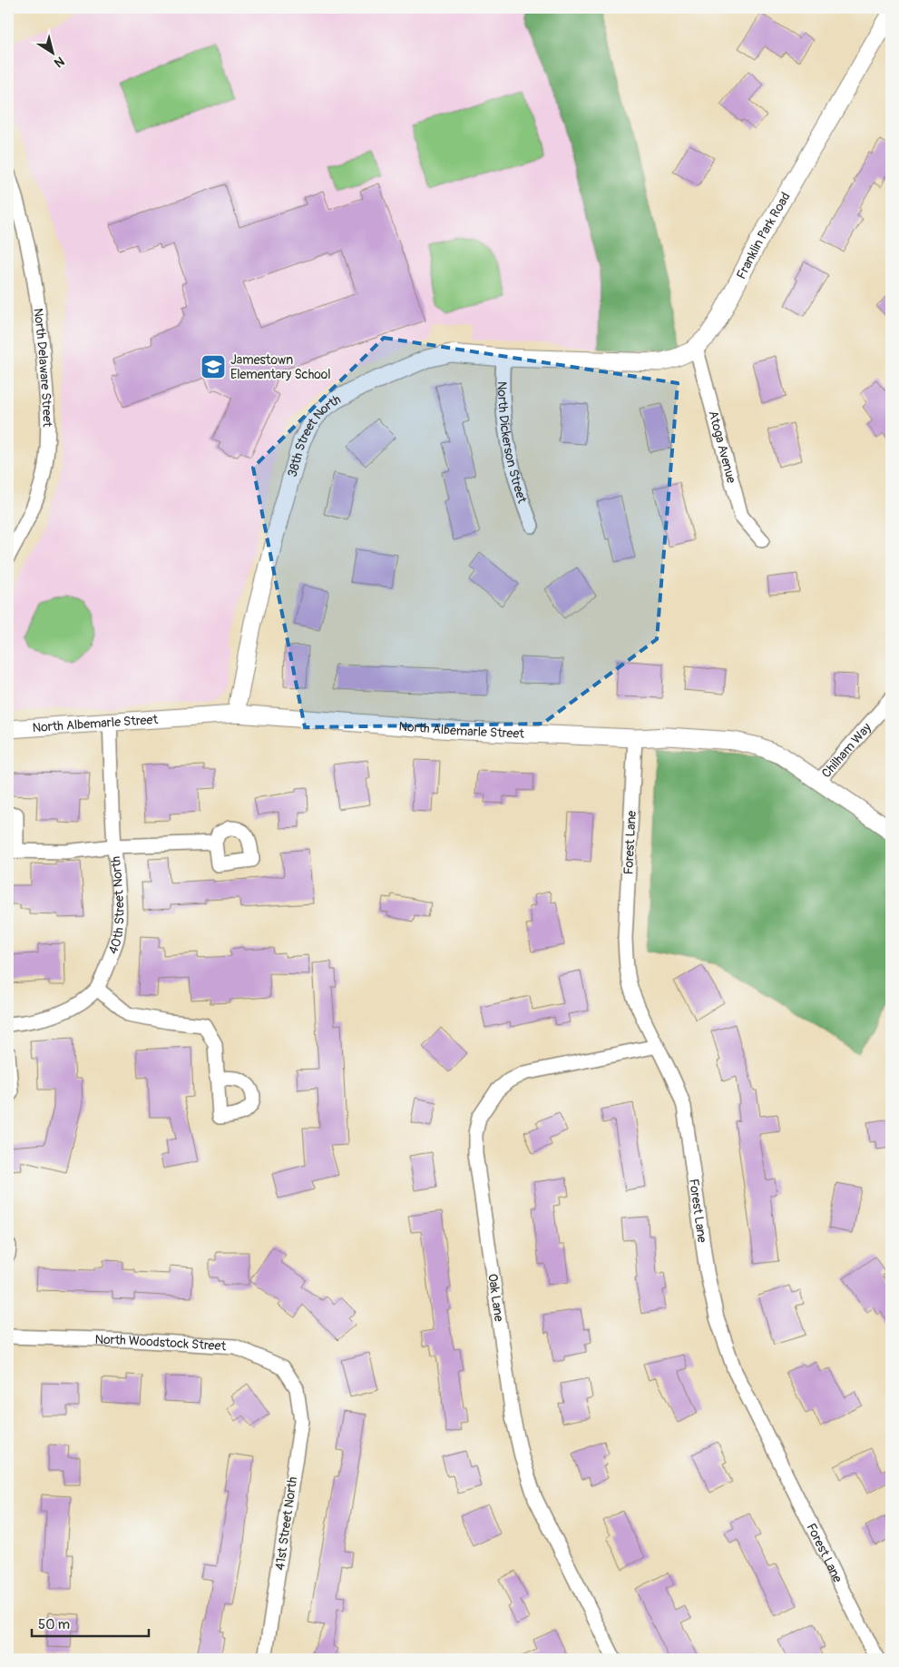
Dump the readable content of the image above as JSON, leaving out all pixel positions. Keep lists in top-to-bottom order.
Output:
{
  "streets": {
    "street": [
      "Franklin Park Road",
      "North Delaware Street",
      "38th Street North",
      "North Dickerson Street",
      "Atoga Avenue",
      "North Albemarle Street",
      "Chilham Way",
      "Forest Lane",
      "40th Street North",
      "Oak Lane",
      "North Woodstock Street",
      "41st Street North"
    ]
  },
  "crossings": [
    ["Franklin Park Road", "38th Street North"],
    ["Franklin Park Road", "Atoga Avenue"],
    ["38th Street North", "North Dickerson Street"],
    ["38th Street North", "North Albemarle Street"],
    ["North Albemarle Street", "Chilham Way"],
    ["North Albemarle Street", "Forest Lane"],
    ["North Albemarle Street", "40th Street North"],
    ["Forest Lane", "Oak Lane"],
    ["North Woodstock Street", "41st Street North"]
  ],
  "places": {
    "school or university": ["Jamestown Elementary School"]
  },
  "scale_bar": "50 m",
  "north": "bottom right"
}
